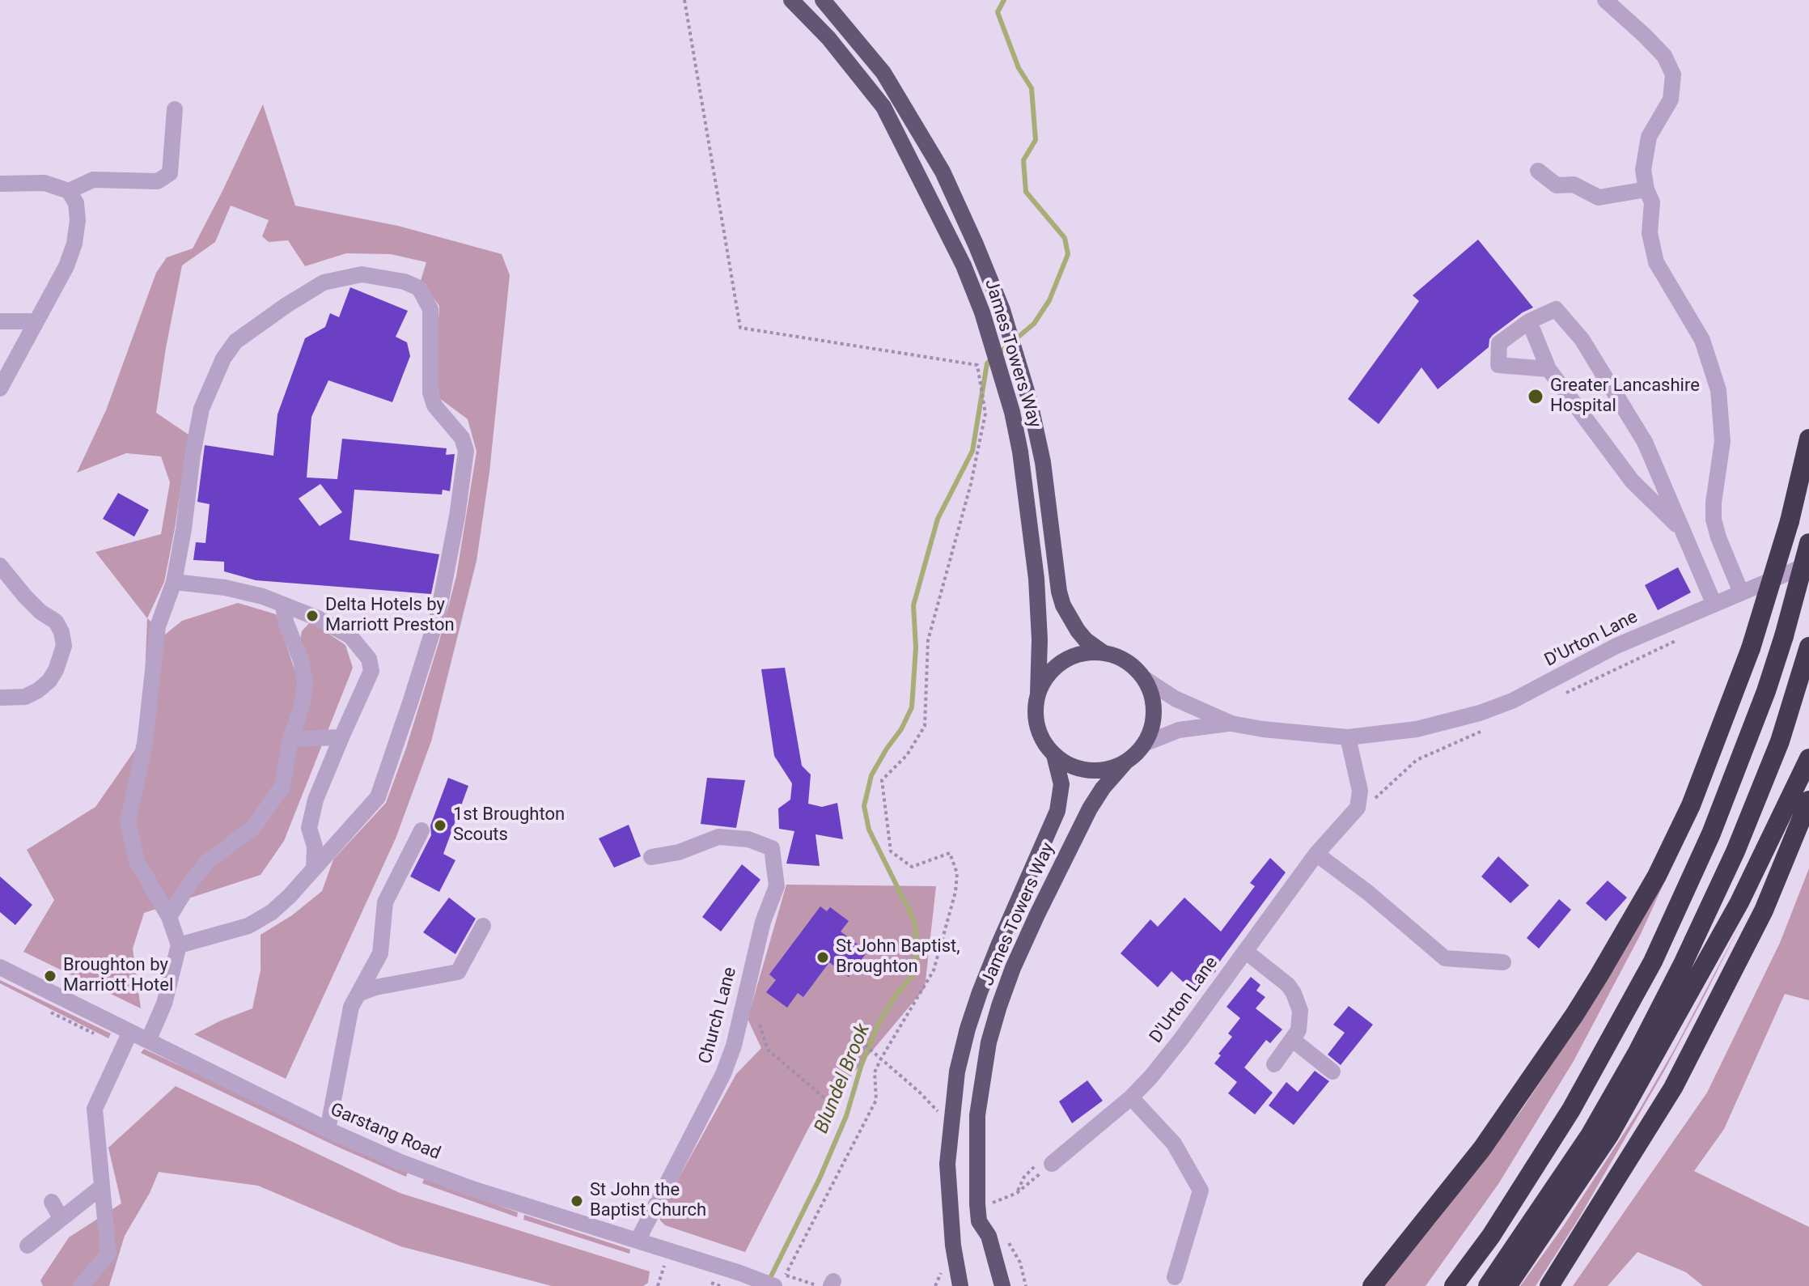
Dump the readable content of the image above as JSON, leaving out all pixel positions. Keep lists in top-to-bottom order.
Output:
{
  "streets": {
    "main road": ["James Towers Way"],
    "street": ["D'Urton Lane", "Church Lane", "Garstang Road"]
  },
  "crossings": [
    ["James Towers Way", "D'Urton Lane"],
    ["Church Lane", "Garstang Road"]
  ],
  "water": ["Blundel Brook"],
  "places": [
    "Greater Lancashire Hospital",
    "Delta Hotels by Marriott Preston",
    "1st Broughton Scouts",
    "St John Baptist, Broughton",
    "Broughton by Marriott Hotel",
    "St John the Baptist Church"
  ]
}
